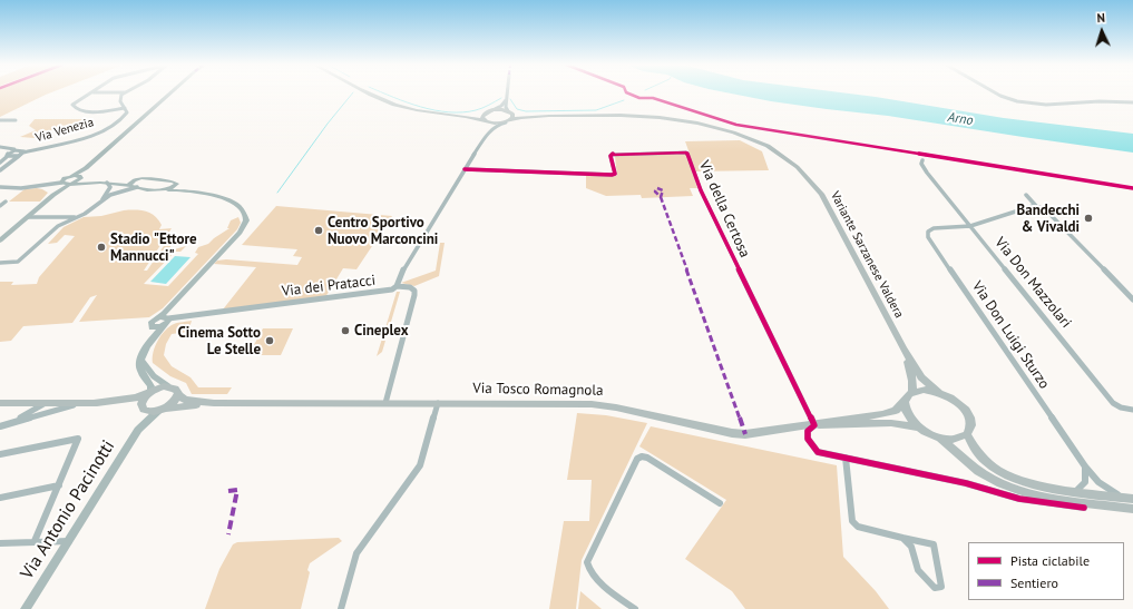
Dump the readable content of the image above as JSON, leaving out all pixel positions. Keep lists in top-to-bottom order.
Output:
{
  "streets": {
    "main road": ["Variante Sarzanese Valdera", "Via Tosco Romagnola"],
    "street": [
      "Via Venezia",
      "Via della Certosa",
      "Via Don Mazzolari",
      "Via dei Pratacci",
      "Via Don Luigi Sturzo",
      "Via Antonio Pacinotti"
    ]
  },
  "crossings": [
    ["Via della Certosa", "Via dei Pratacci"],
    ["Via della Certosa", "Via Tosco Romagnola"],
    ["Variante Sarzanese Valdera", "Via dei Pratacci"],
    ["Via Don Mazzolari", "Via Don Luigi Sturzo"],
    ["Via Tosco Romagnola", "Via Antonio Pacinotti"]
  ],
  "water": ["Arno"],
  "places": [
    "Bandecchi & Vivaldi",
    "Centro Sportivo Nuovo Marconcini",
    "Stadio \"Ettore Mannucci\"",
    "Cineplex",
    "Cinema Sotto Le Stelle"
  ],
  "legend": ["Pista ciclabile", "Sentiero"],
  "north": "top"
}
